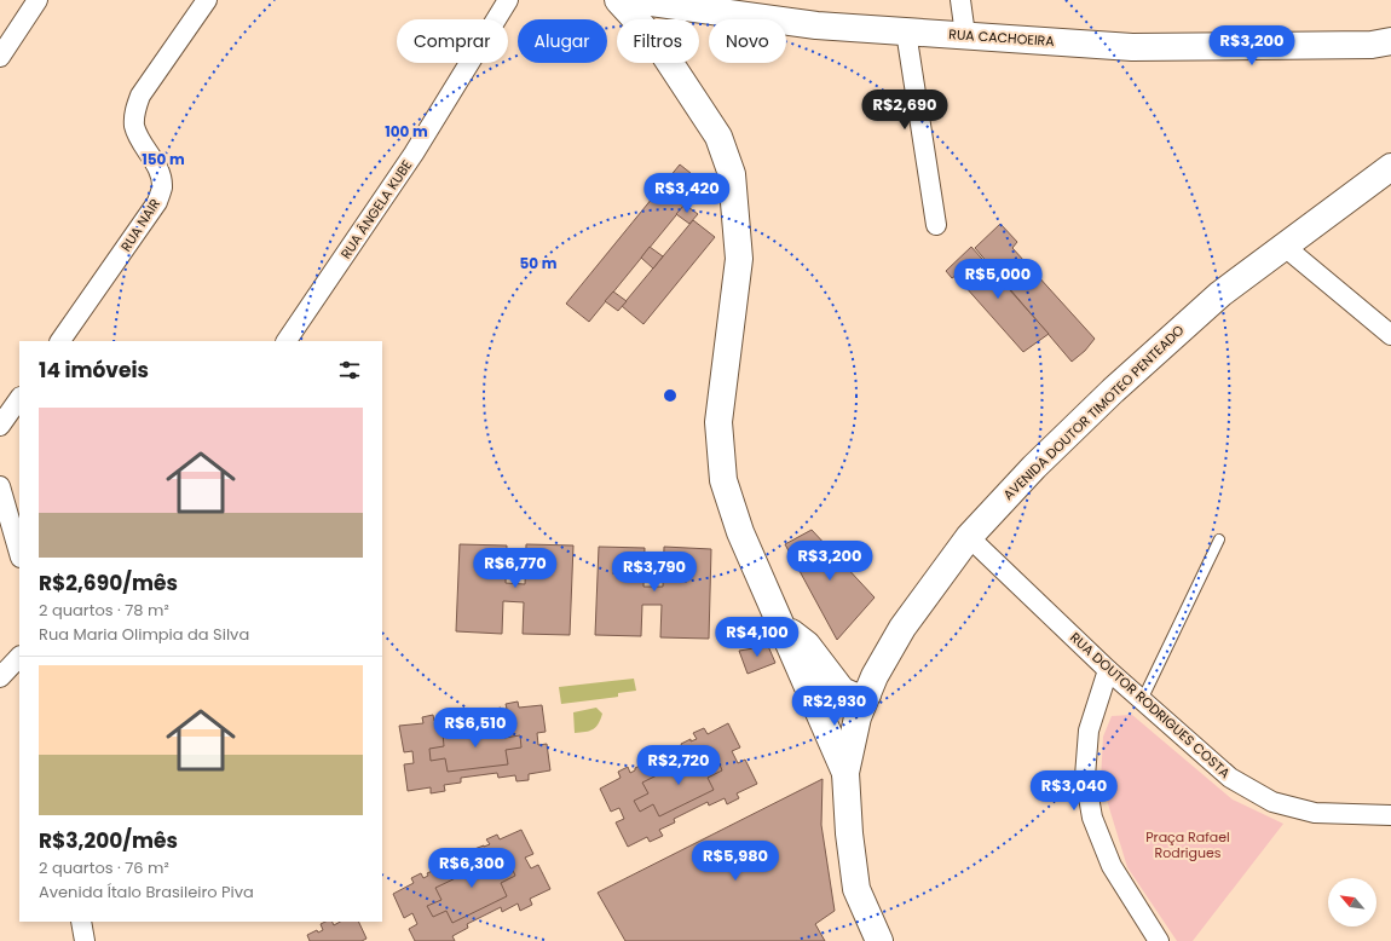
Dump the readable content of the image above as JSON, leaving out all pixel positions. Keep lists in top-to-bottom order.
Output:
{
  "streets": {
    "main road": ["RUA CACHOEIRA", "AVENIDA DOUTOR TIMOTEO PENTEADO"],
    "street": ["RUA ÂNGELA KUBE", "RUA NAIR", "RUA DOUTOR RODRIGUES COSTA"]
  },
  "crossings": [
    ["AVENIDA DOUTOR TIMOTEO PENTEADO", "RUA DOUTOR RODRIGUES COSTA"]
  ],
  "parks": ["Praça Rafael Rodrigues"],
  "north": "top left",
  "page": {
    "chip": [
      "Comprar",
      "Alugar",
      "Filtros",
      "Novo"
    ],
    "price": [
      "R$3,200",
      "R$2,690",
      "R$3,420",
      "R$5,000",
      "R$3,200",
      "R$6,770",
      "R$3,790",
      "R$4,100",
      "R$2,930",
      "R$6,510",
      "R$2,720",
      "R$3,040",
      "R$5,980",
      "R$6,300"
    ],
    "heading": "14 imóveis",
    "list": [
      {
        "name": "R$2,690/mês",
        "note": "2 quartos · 78 m² · Rua Maria Olimpia da Silva"
      },
      {
        "name": "R$3,200/mês",
        "note": "2 quartos · 76 m² · Avenida Ítalo Brasileiro Piva"
      }
    ]
  },
  "rings": ["100 m", "150 m", "50 m"]
}
